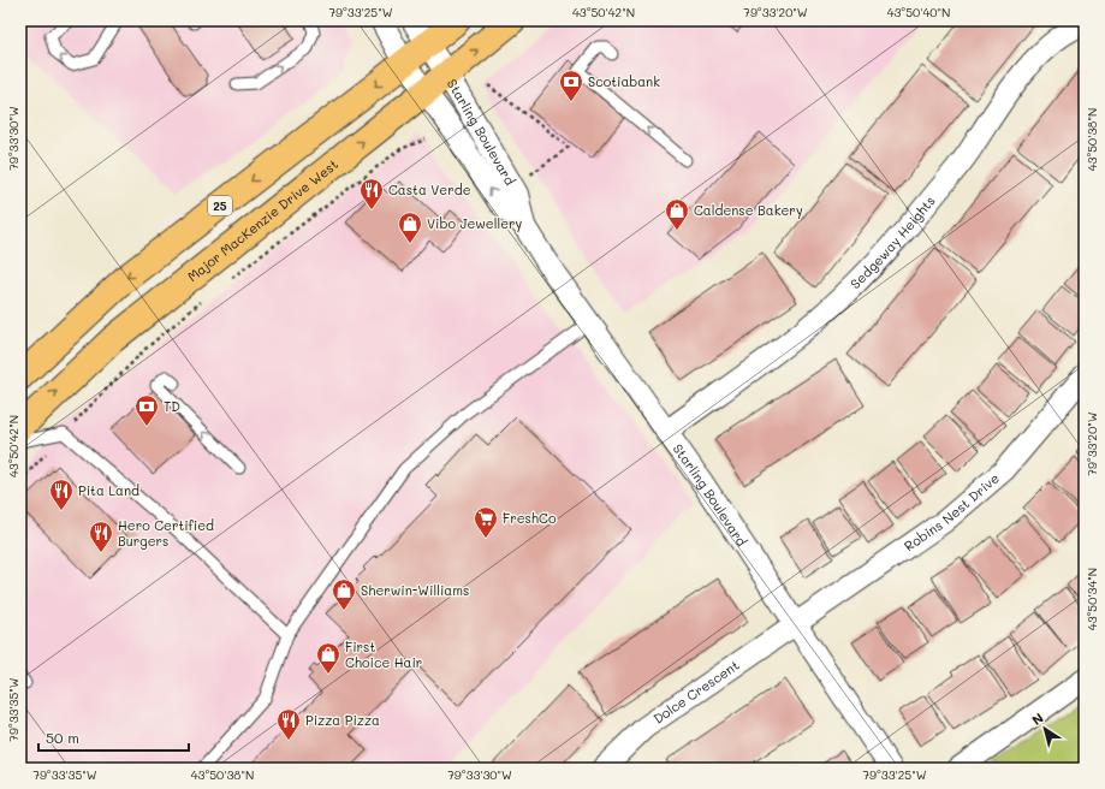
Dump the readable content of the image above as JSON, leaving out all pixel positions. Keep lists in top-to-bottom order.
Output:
{
  "streets": {
    "main road": ["25", "Major MacKenzie Drive West"],
    "street": [
      "Starling Boulevard",
      "Sedgeway Heights",
      "Robins Nest Drive",
      "Dolce Crescent"
    ]
  },
  "crossings": [
    ["Starling Boulevard", "25"],
    ["Starling Boulevard", "Major MacKenzie Drive West"],
    ["Starling Boulevard", "Sedgeway Heights"],
    ["Starling Boulevard", "Robins Nest Drive"],
    ["Starling Boulevard", "Dolce Crescent"],
    ["Robins Nest Drive", "Dolce Crescent"]
  ],
  "places": {
    "bank": ["Scotiabank", "TD"],
    "restaurant": [
      "Casta Verde",
      "Pita Land",
      "Hero Certified Burgers",
      "Pizza Pizza"
    ],
    "shop": [
      "Caldense Bakery",
      "Vibo Jewellery",
      "Sherwin-Williams",
      "First Choice Hair"
    ],
    "supermarket": ["FreshCo"]
  },
  "scale_bar": "50 m",
  "north": "top left",
  "coordinates": [
    "79°33'25\"W",
    "43°50'42\"N",
    "79°33'20\"W",
    "43°50'40\"N",
    "79°33'30\"W",
    "43°50'38\"N",
    "43°50'34\"N",
    "79°33'35\"W"
  ]
}
